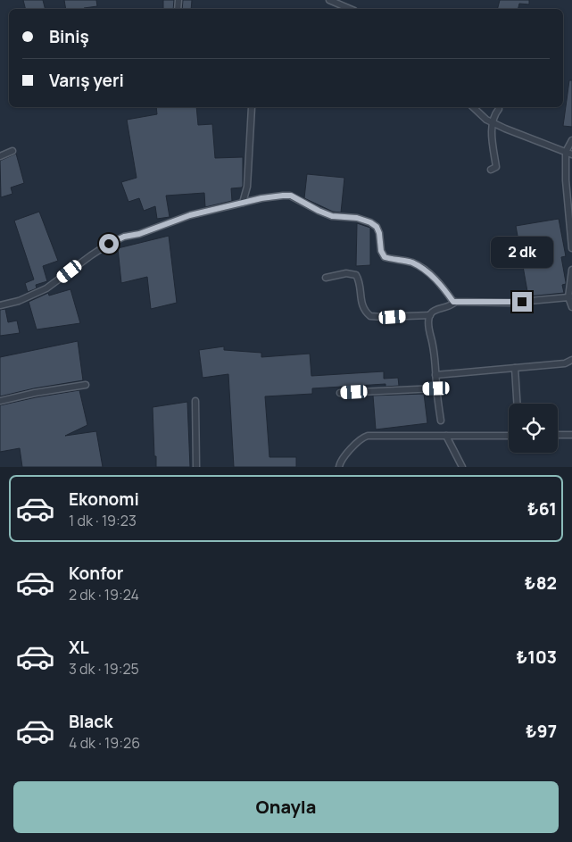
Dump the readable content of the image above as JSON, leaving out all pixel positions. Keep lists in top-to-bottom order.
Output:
{
  "page": {
    "banner": ["Biniş", "Varış yeri"],
    "bubble": "2 dk",
    "list": [
      {
        "name": "Ekonomi",
        "note": "1 dk · 19:23",
        "value": "₺61"
      },
      {
        "name": "Konfor",
        "note": "2 dk · 19:24",
        "value": "₺82"
      },
      {
        "name": "XL",
        "note": "3 dk · 19:25",
        "value": "₺103"
      },
      {
        "name": "Black",
        "note": "4 dk · 19:26",
        "value": "₺97"
      }
    ],
    "buttons": "Onayla"
  }
}
